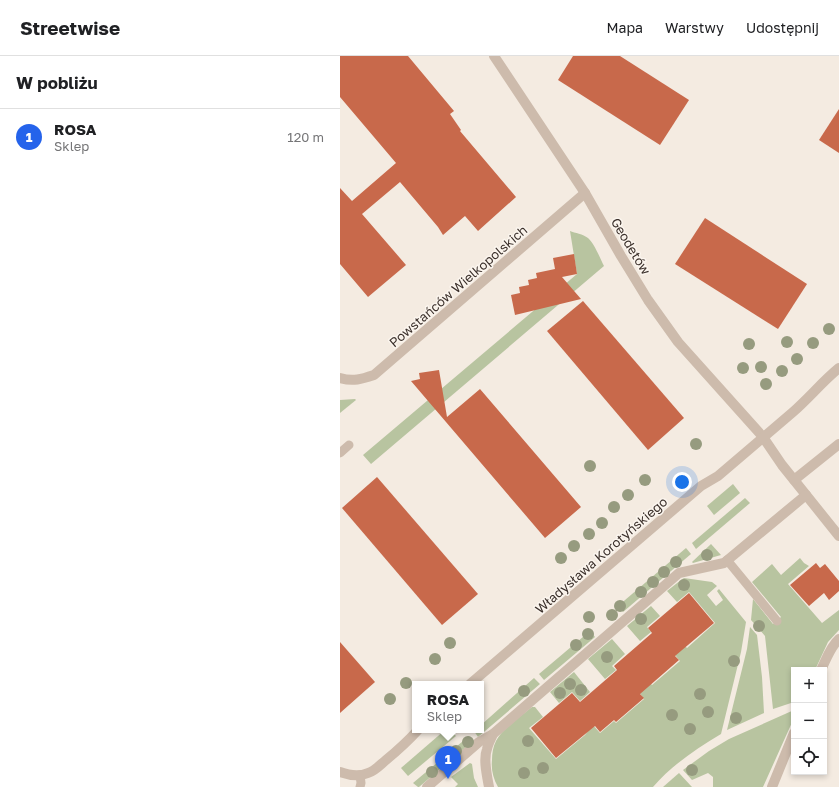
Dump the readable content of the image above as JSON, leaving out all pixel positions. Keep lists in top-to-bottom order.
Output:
{
  "streets": {
    "street": ["Geodetów", "Powstańców Wielkopolskich", "Władysława Korotyńskiego"]
  },
  "crossings": [
    ["Geodetów", "Powstańców Wielkopolskich"],
    ["Geodetów", "Władysława Korotyńskiego"]
  ],
  "page": {
    "header": "Streetwise",
    "nav": ["Mapa", "Warstwy", "Udostępnij"],
    "heading": "W pobliżu",
    "list": [
      {
        "mark": "1",
        "name": "ROSA",
        "note": "Sklep",
        "value": "120 m"
      }
    ],
    "map_buttons": ["+", "−"],
    "popup": ["ROSA", "Sklep"],
    "pins": "1"
  }
}
